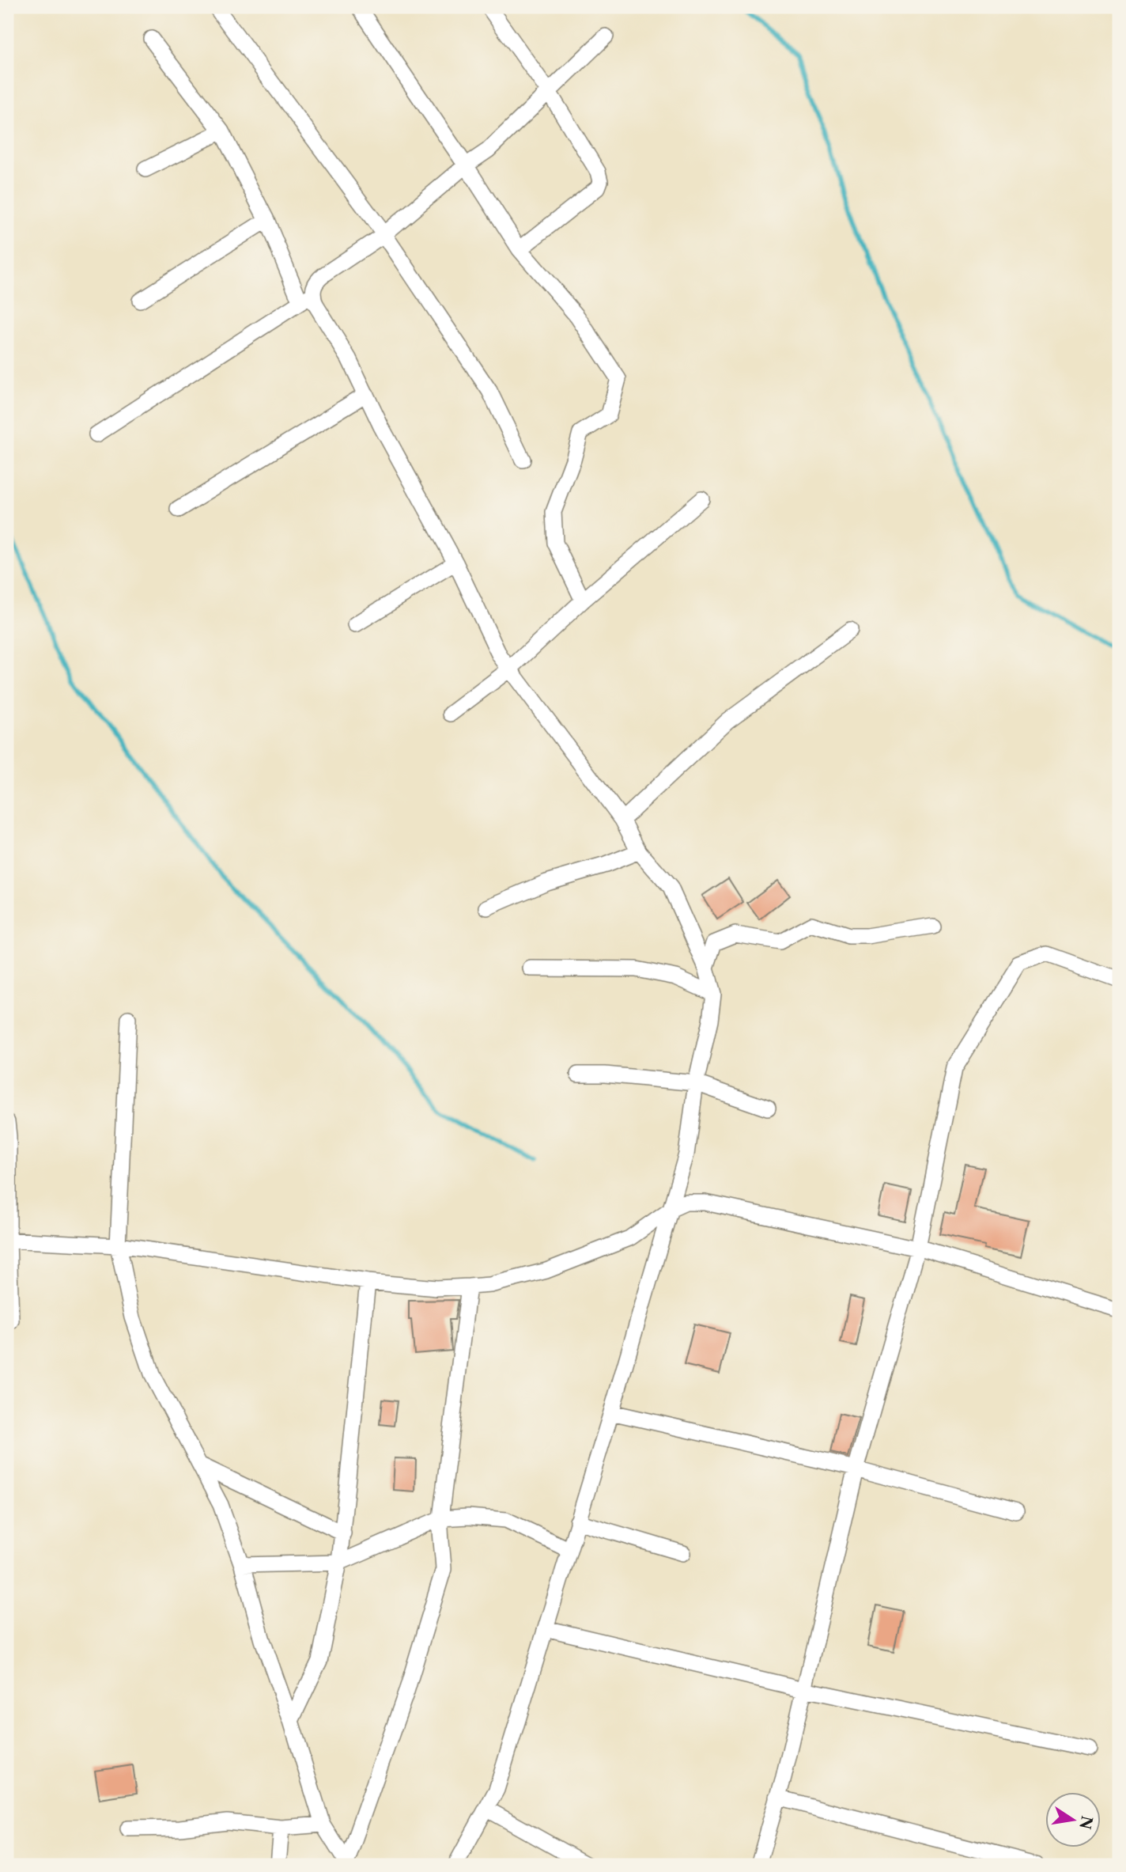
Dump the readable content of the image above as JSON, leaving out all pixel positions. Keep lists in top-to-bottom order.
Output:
{
  "north": "right"
}
